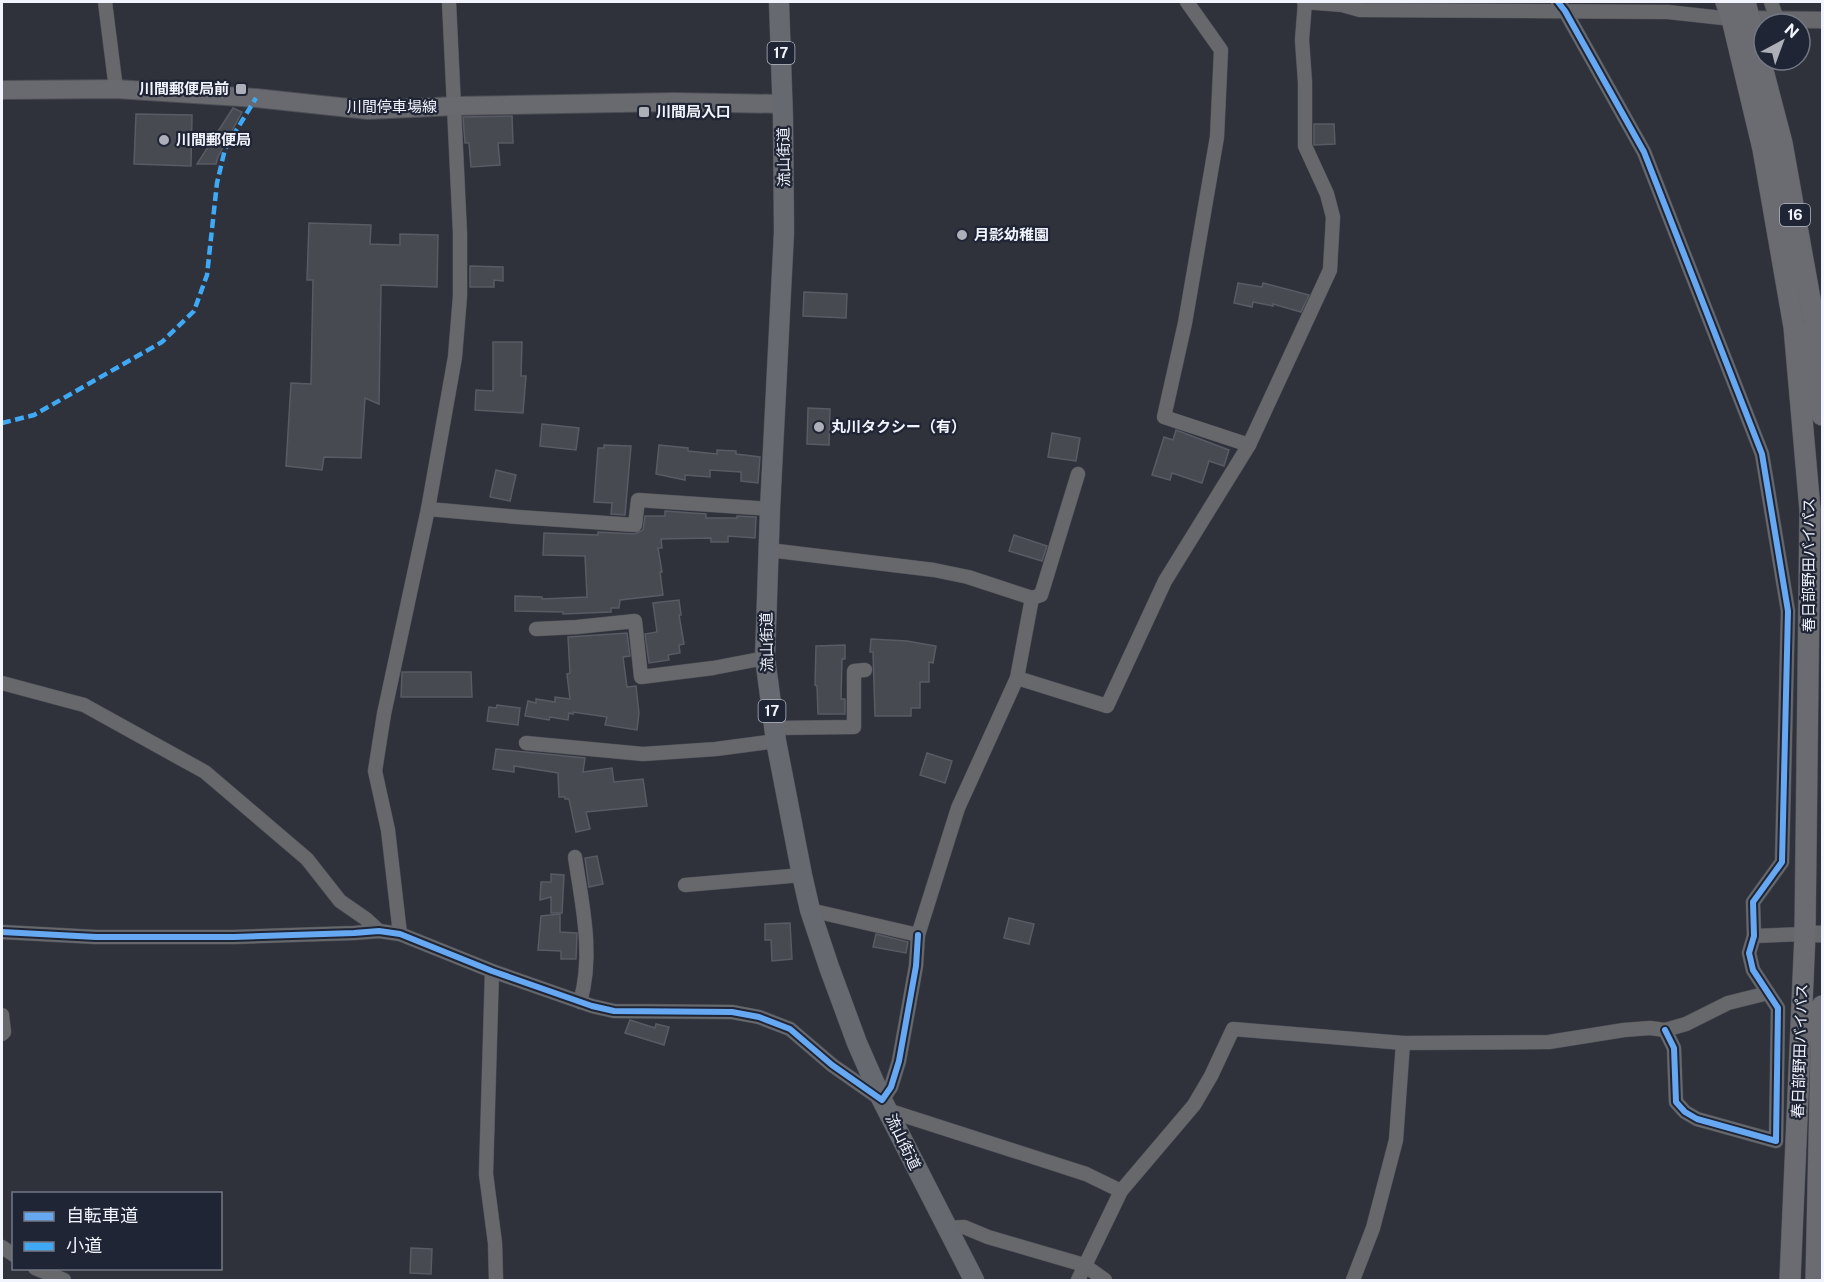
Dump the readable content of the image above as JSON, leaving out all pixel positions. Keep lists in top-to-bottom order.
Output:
{
  "streets": {
    "highway": ["16", "春日部野田バイパス"],
    "main road": ["17", "川間停車場線", "流山街道"]
  },
  "crossings": [
    ["川間停車場線", "流山街道"],
    ["16", "春日部野田バイパス"]
  ],
  "places": {
    "transit": ["川間郵便局前", "川間局入口"],
    "other": ["川間郵便局", "月影幼稚園", "丸川タクシー（有）"]
  },
  "legend": ["自転車道", "小道"],
  "north": "top right"
}
